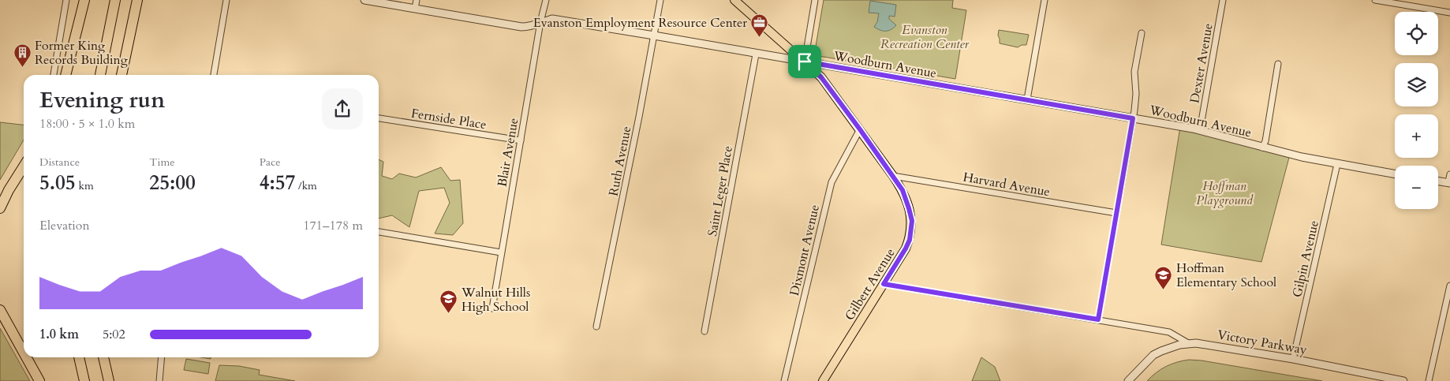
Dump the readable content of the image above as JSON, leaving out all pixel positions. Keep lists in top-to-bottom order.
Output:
{
  "streets": {
    "main road": ["Gilbert Avenue"],
    "street": [
      "Dexter Avenue",
      "Woodburn Avenue",
      "Fernside Place",
      "Blair Avenue",
      "Ruth Avenue",
      "Harvard Avenue",
      "Saint Leger Place",
      "Dixmont Avenue",
      "Gilpin Avenue",
      "Victory Parkway"
    ]
  },
  "crossings": [
    ["Dexter Avenue", "Woodburn Avenue"],
    ["Woodburn Avenue", "Blair Avenue"],
    ["Woodburn Avenue", "Ruth Avenue"],
    ["Woodburn Avenue", "Saint Leger Place"],
    ["Woodburn Avenue", "Gilpin Avenue"],
    ["Woodburn Avenue", "Gilbert Avenue"],
    ["Fernside Place", "Blair Avenue"],
    ["Harvard Avenue", "Gilbert Avenue"],
    ["Dixmont Avenue", "Gilbert Avenue"],
    ["Gilpin Avenue", "Victory Parkway"]
  ],
  "parks": ["Evanston Recreation Center", "Hoffman Playground"],
  "places": {
    "office": ["Evanston Employment Resource Center"],
    "building": ["Former King Records Building"],
    "school or university": ["Hoffman Elementary School", "Walnut Hills High School"]
  },
  "page": {
    "map_buttons": ["+", "−"],
    "heading": ["Evening run", "18:00 · 5 × 1.0 km"],
    "stats": [
      ["Distance", "5.05 km"],
      ["Time", "25:00"],
      ["Pace", "4:57 /km"]
    ],
    "chart": ["Elevation", "171–178 m"],
    "list": [
      {
        "name": "1.0 km",
        "note": "5:02"
      }
    ]
  }
}
